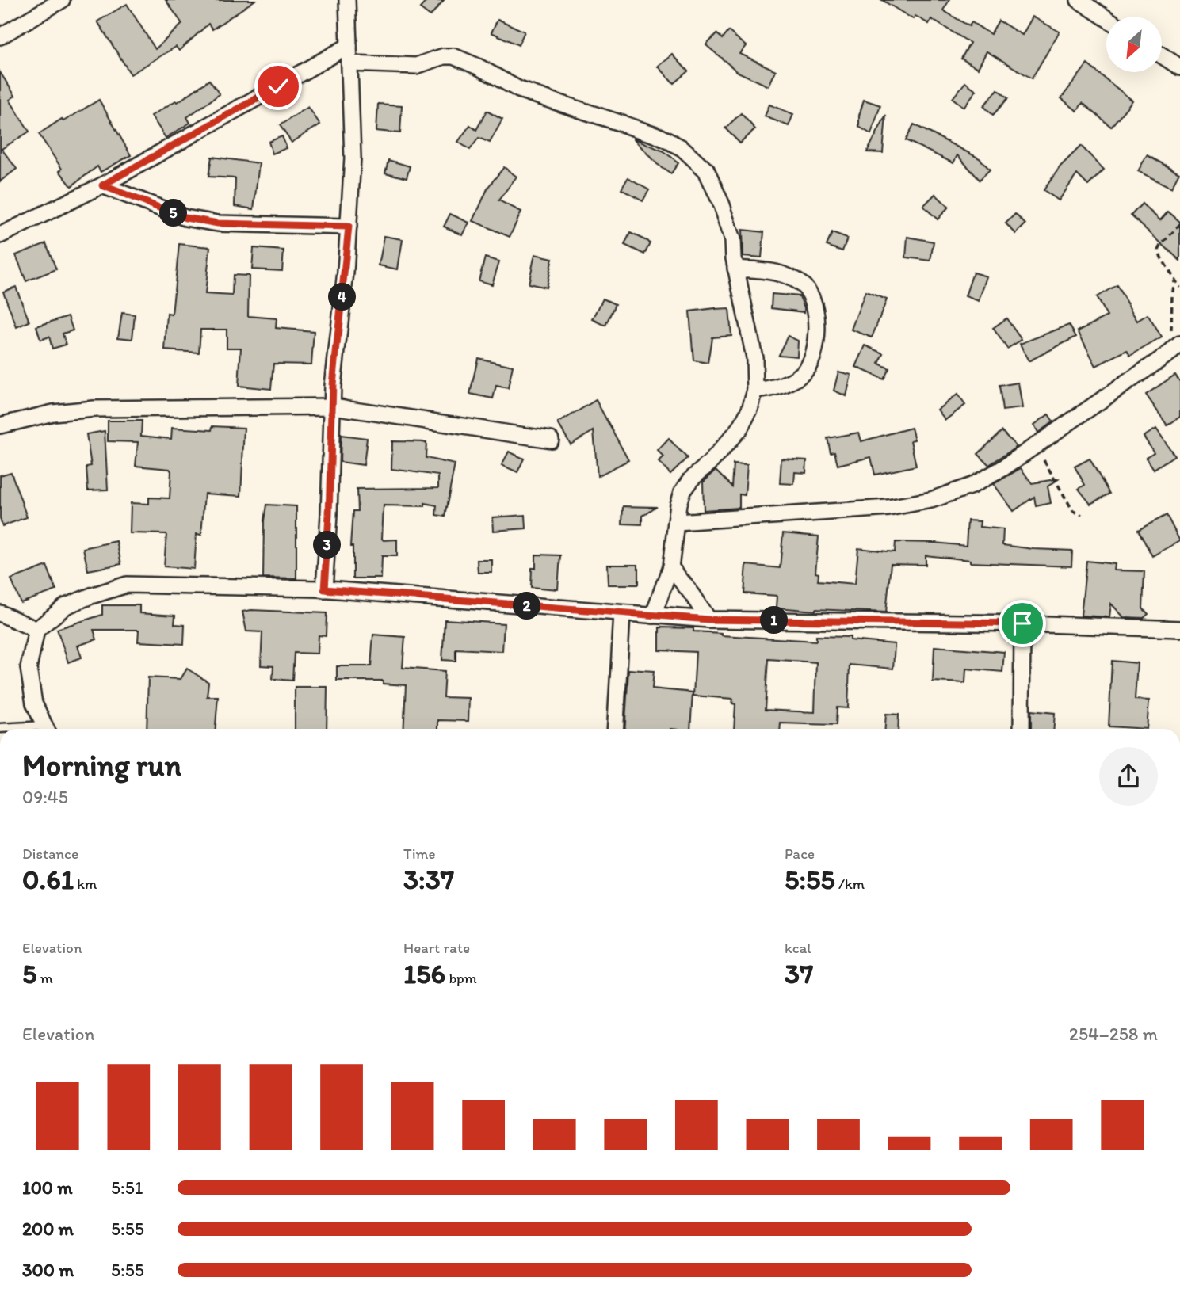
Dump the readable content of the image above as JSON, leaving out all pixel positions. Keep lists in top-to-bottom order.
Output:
{
  "north": "bottom left",
  "page": {
    "pins": [
      "5",
      "4",
      "3",
      "2",
      "1"
    ],
    "heading": ["Morning run", "09:45"],
    "stats": [
      ["Distance", "0.61 km"],
      ["Time", "3:37"],
      ["Pace", "5:55 /km"],
      ["Elevation", "5 m"],
      ["Heart rate", "156 bpm"],
      ["kcal", "37"]
    ],
    "chart": ["Elevation", "254–258 m"],
    "list": [
      {
        "name": "100 m",
        "note": "5:51"
      },
      {
        "name": "200 m",
        "note": "5:55"
      },
      {
        "name": "300 m",
        "note": "5:55"
      }
    ]
  }
}
